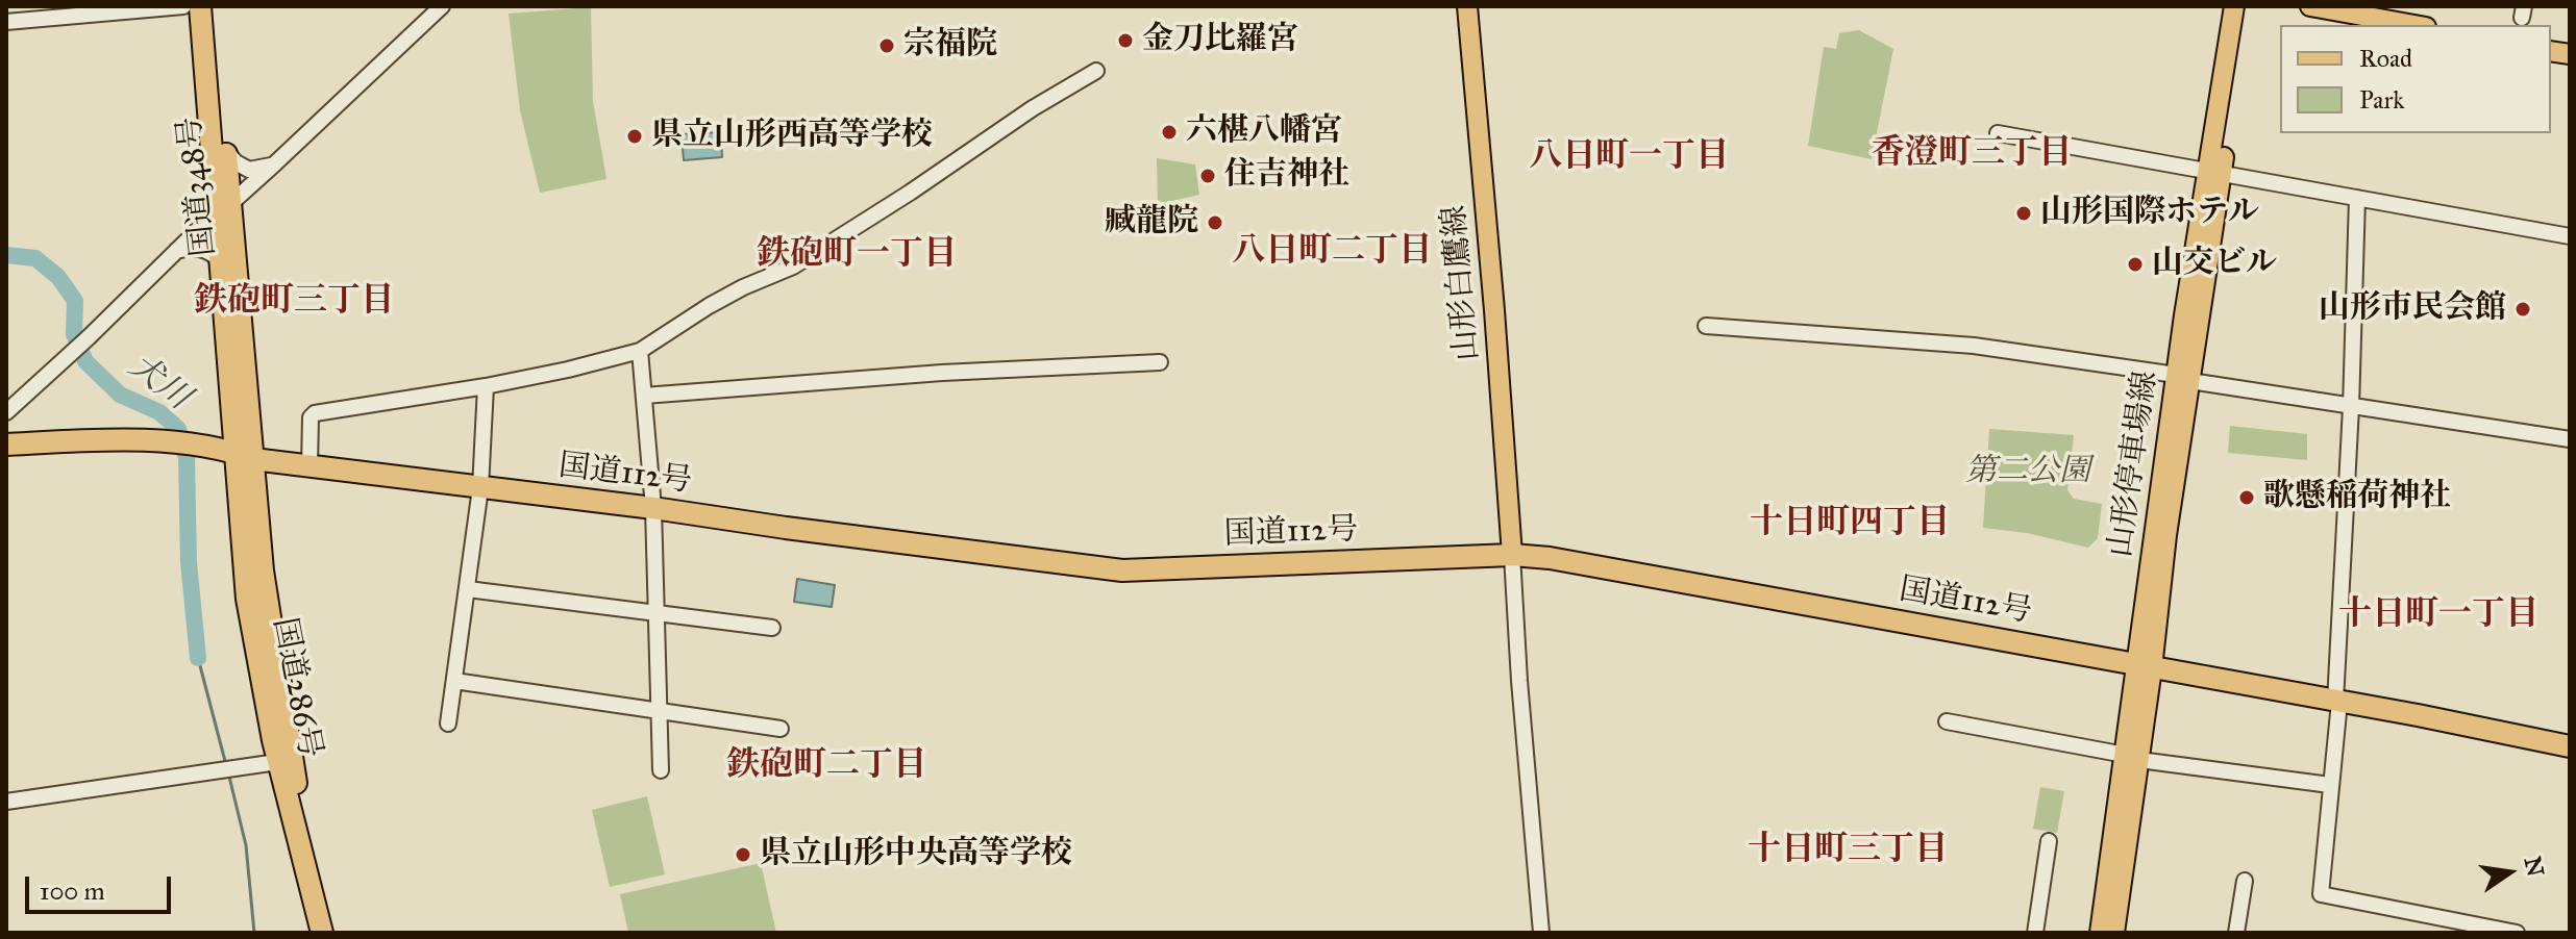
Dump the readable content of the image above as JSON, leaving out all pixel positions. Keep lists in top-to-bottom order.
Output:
{
  "streets": {
    "highway": ["国道348号", "国道112号", "国道286号"],
    "main road": ["山形白鷹線", "山形停車場線"]
  },
  "crossings": [
    ["国道348号", "国道112号"],
    ["国道348号", "国道286号"],
    ["山形白鷹線", "国道112号"],
    ["山形停車場線", "国道112号"],
    ["国道112号", "国道286号"]
  ],
  "districts": [
    "香澄町三丁目",
    "八日町一丁目",
    "八日町二丁目",
    "鉄砲町一丁目",
    "鉄砲町三丁目",
    "十日町四丁目",
    "十日町一丁目",
    "鉄砲町二丁目",
    "十日町三丁目"
  ],
  "water": ["犬川"],
  "parks": ["第二公園"],
  "places": [
    "金刀比羅宮",
    "宗福院",
    "六椹八幡宮",
    "県立山形西高等学校",
    "住吉神社",
    "山形国際ホテル",
    "臧龍院",
    "山交ビル",
    "山形市民会館",
    "歌懸稲荷神社",
    "県立山形中央高等学校"
  ],
  "legend": ["Road", "Park"],
  "scale_bar": "100 m",
  "north": "right"
}
